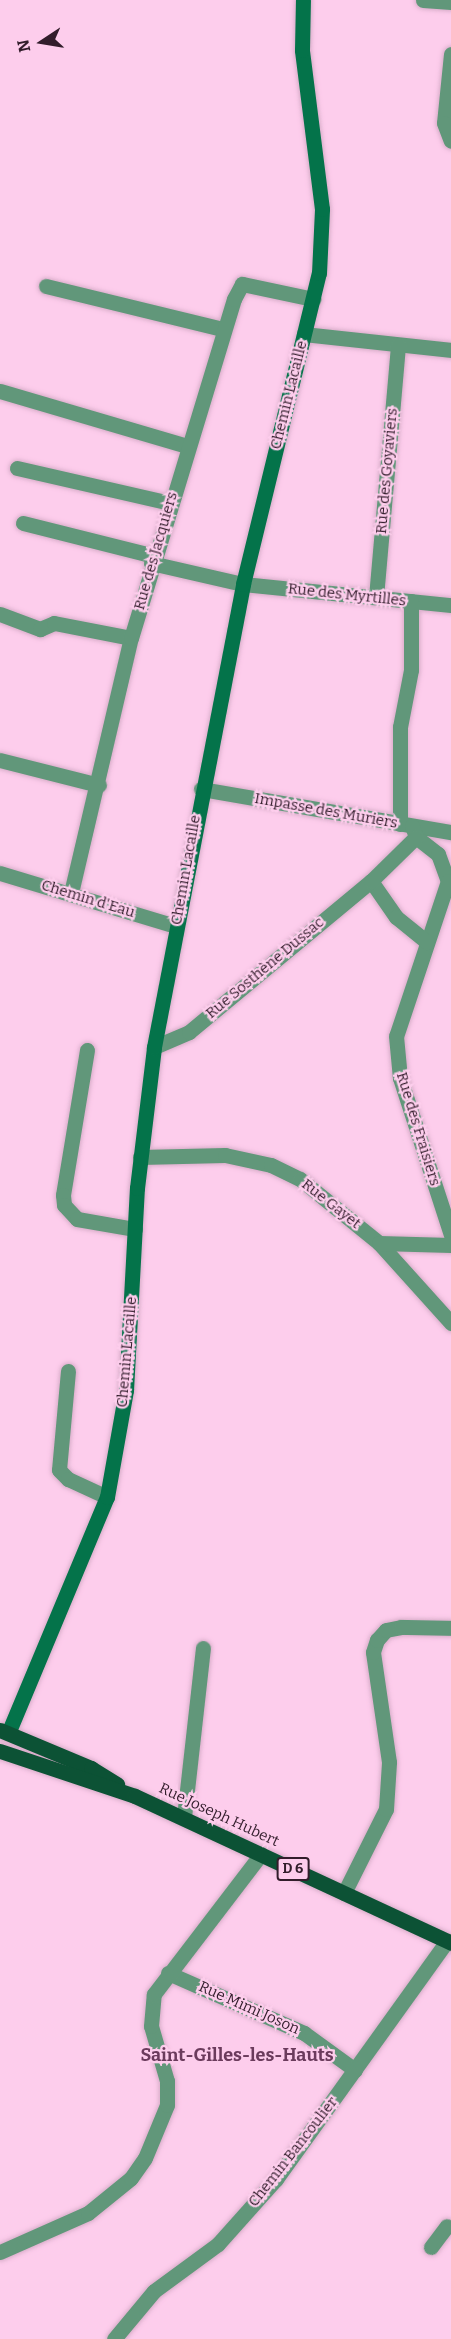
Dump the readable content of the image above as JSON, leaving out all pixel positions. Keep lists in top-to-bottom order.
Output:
{
  "streets": {
    "main road": ["Rue Joseph Hubert", "D 6"],
    "street": [
      "Chemin Lacaille",
      "Rue des Goyaviers",
      "Rue des Jacquiers",
      "Rue des Myrtilles",
      "Impasse des Muriers",
      "Chemin d'Eau",
      "Rue Sosthène Dussac",
      "Rue des Fraisiers",
      "Rue Gayet",
      "Rue Mimi Joson",
      "Chemin Bancoulier"
    ]
  },
  "crossings": [
    ["Chemin Lacaille", "Rue des Jacquiers"],
    ["Chemin Lacaille", "Rue des Myrtilles"],
    ["Chemin Lacaille", "Impasse des Muriers"],
    ["Chemin Lacaille", "Chemin d'Eau"],
    ["Chemin Lacaille", "Rue Sosthène Dussac"],
    ["Chemin Lacaille", "Rue Gayet"],
    ["Chemin Lacaille", "Rue Joseph Hubert"],
    ["Rue des Goyaviers", "Rue des Myrtilles"],
    ["Rue des Jacquiers", "Rue des Myrtilles"],
    ["Rue des Jacquiers", "Chemin d'Eau"],
    ["Impasse des Muriers", "Rue Sosthène Dussac"],
    ["Impasse des Muriers", "Rue des Fraisiers"],
    ["Rue Sosthène Dussac", "Rue des Fraisiers"],
    ["Rue Joseph Hubert", "Chemin Bancoulier"],
    ["Rue Mimi Joson", "Chemin Bancoulier"]
  ],
  "districts": ["Saint-Gilles-les-Hauts"],
  "north": "left"
}
